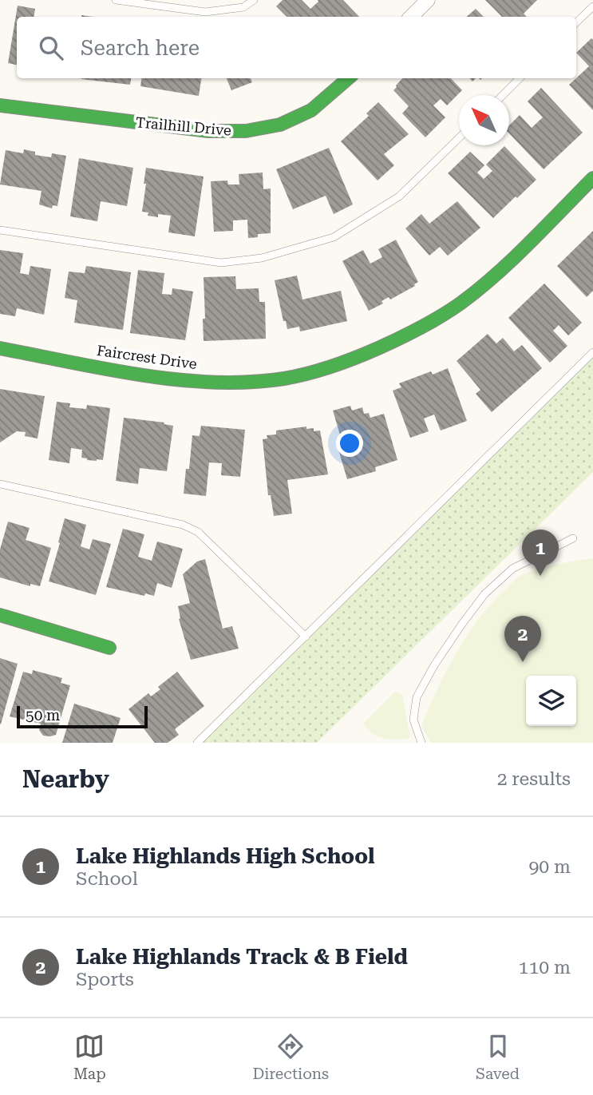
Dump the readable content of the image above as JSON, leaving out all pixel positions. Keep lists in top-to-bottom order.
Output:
{
  "streets": {
    "street": ["Trailhill Drive", "Faircrest Drive"]
  },
  "scale_bar": "50 m",
  "north": "top left",
  "page": {
    "search": "Search here",
    "pins": ["1", "2"],
    "scale": "50 m",
    "heading": ["Nearby", "2 results"],
    "list": [
      {
        "mark": "1",
        "name": "Lake Highlands High School",
        "note": "School",
        "value": "90 m"
      },
      {
        "mark": "2",
        "name": "Lake Highlands Track & B Field",
        "note": "Sports",
        "value": "110 m"
      }
    ],
    "nav": ["Map", "Directions", "Saved"]
  }
}
